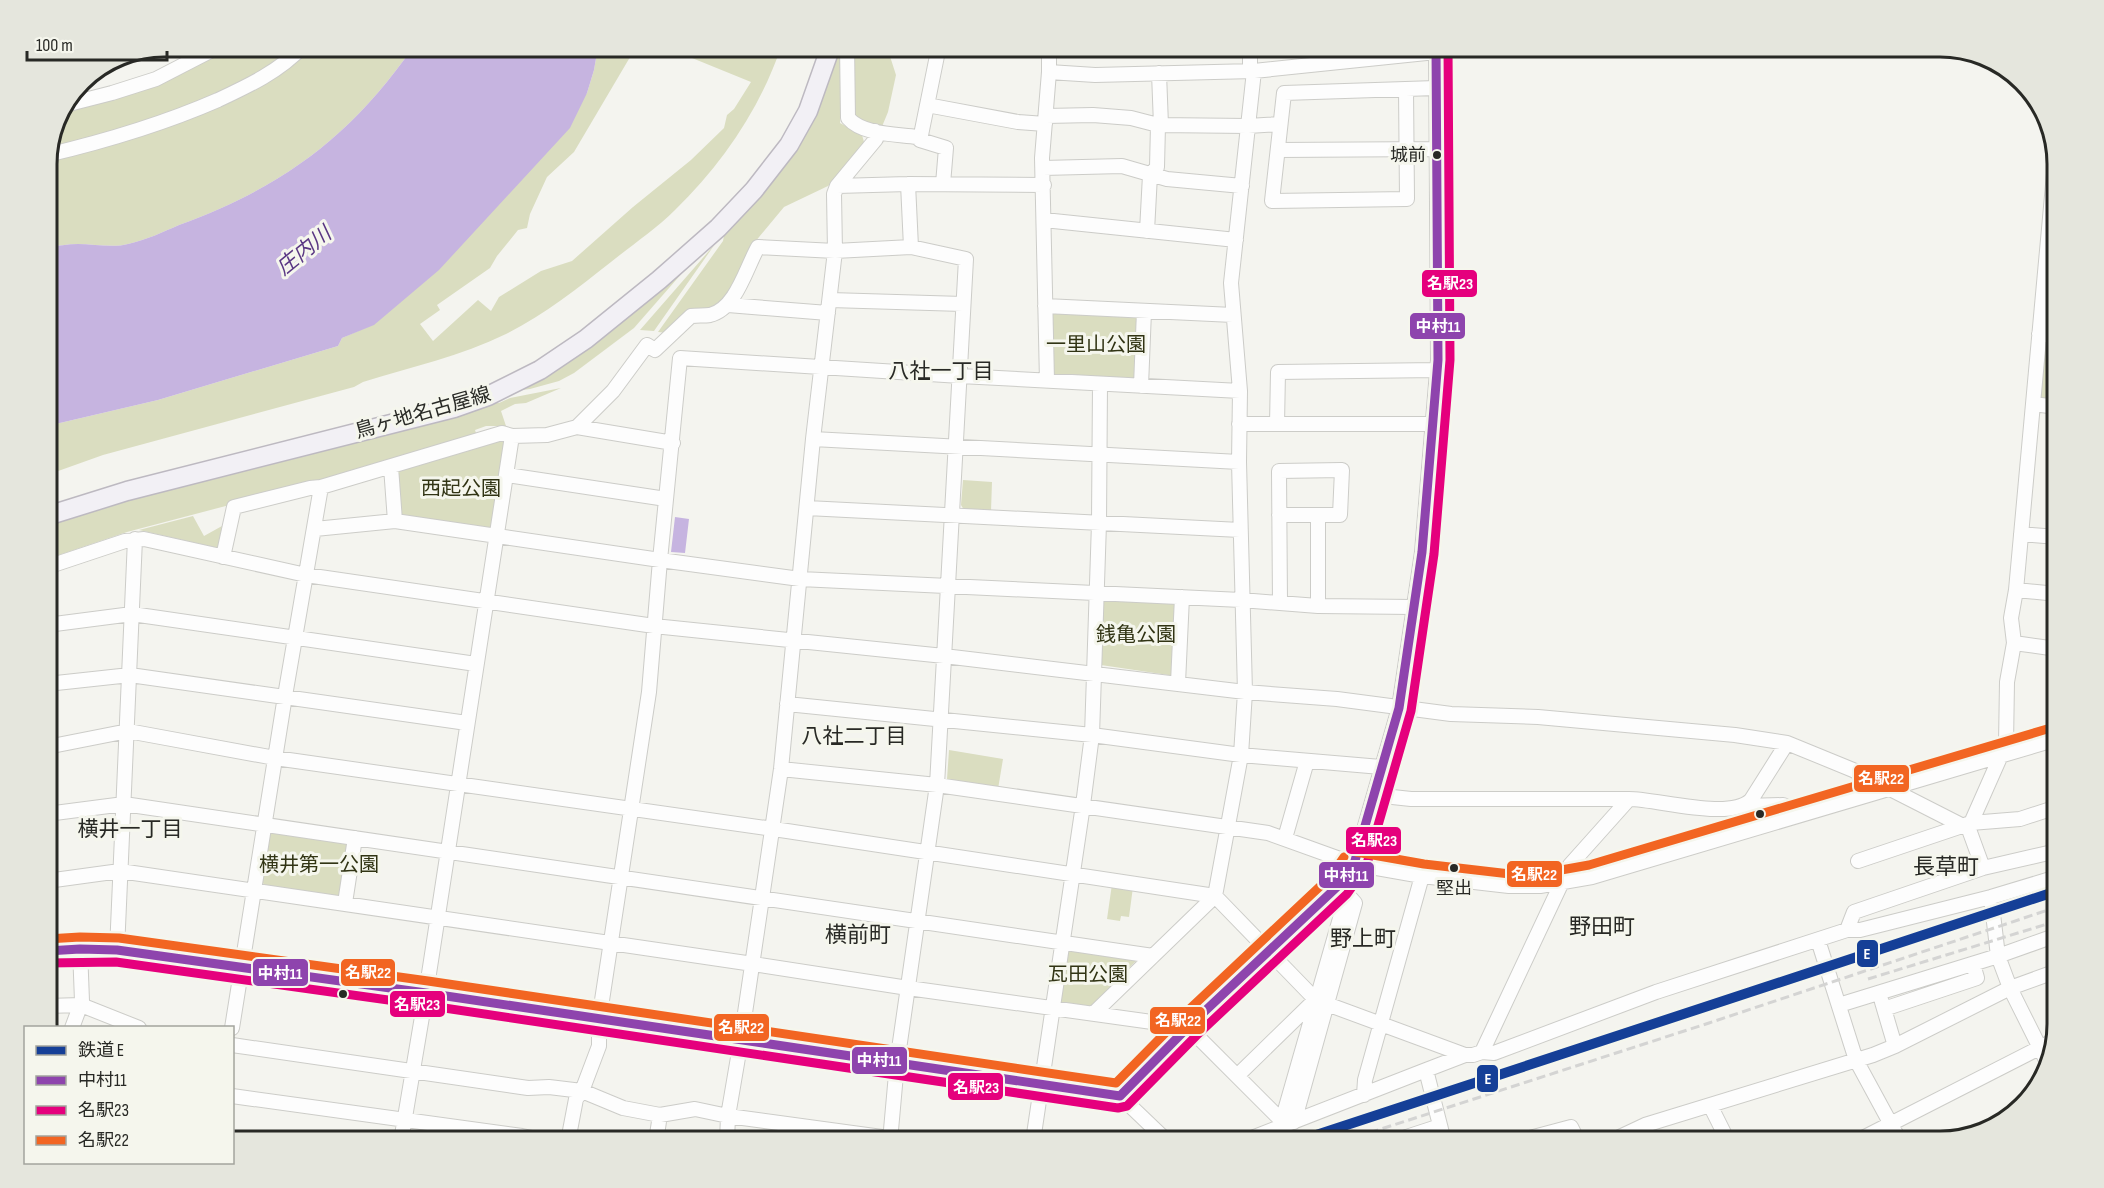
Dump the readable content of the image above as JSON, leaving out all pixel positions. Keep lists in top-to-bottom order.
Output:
{
  "streets": {
    "main road": ["鳥ヶ地名古屋線"]
  },
  "districts": [
    "八社一丁目",
    "八社二丁目",
    "横井一丁目",
    "長草町",
    "野田町",
    "横前町",
    "野上町"
  ],
  "water": ["庄内川"],
  "parks": [
    "一里山公園",
    "西起公園",
    "銭亀公園",
    "横井第一公園",
    "瓦田公園"
  ],
  "places": ["城前", "堅出"],
  "lines": [
    "transit line 中村11",
    "transit line 名駅23",
    "transit line 名駅22",
    "rail line E"
  ],
  "legend": [
    "鉄道 E",
    "中村11",
    "名駅23",
    "名駅22"
  ],
  "scale_bar": "100 m"
}
